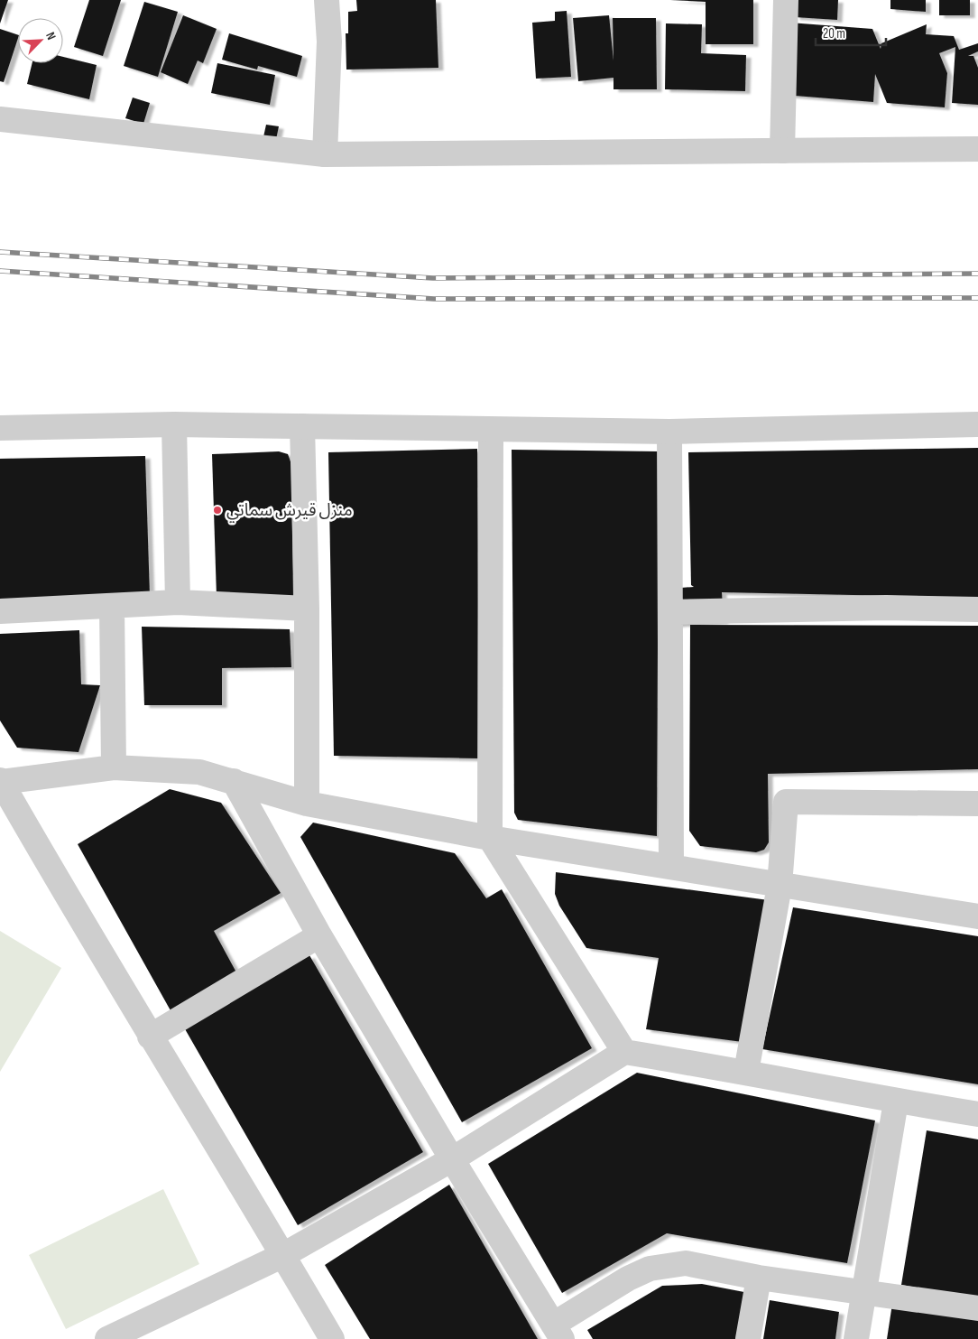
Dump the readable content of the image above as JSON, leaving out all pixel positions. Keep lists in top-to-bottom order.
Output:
{
  "places": ["منزل قيرش سماتي"],
  "scale_bar": "20 m",
  "north": "top right"
}
